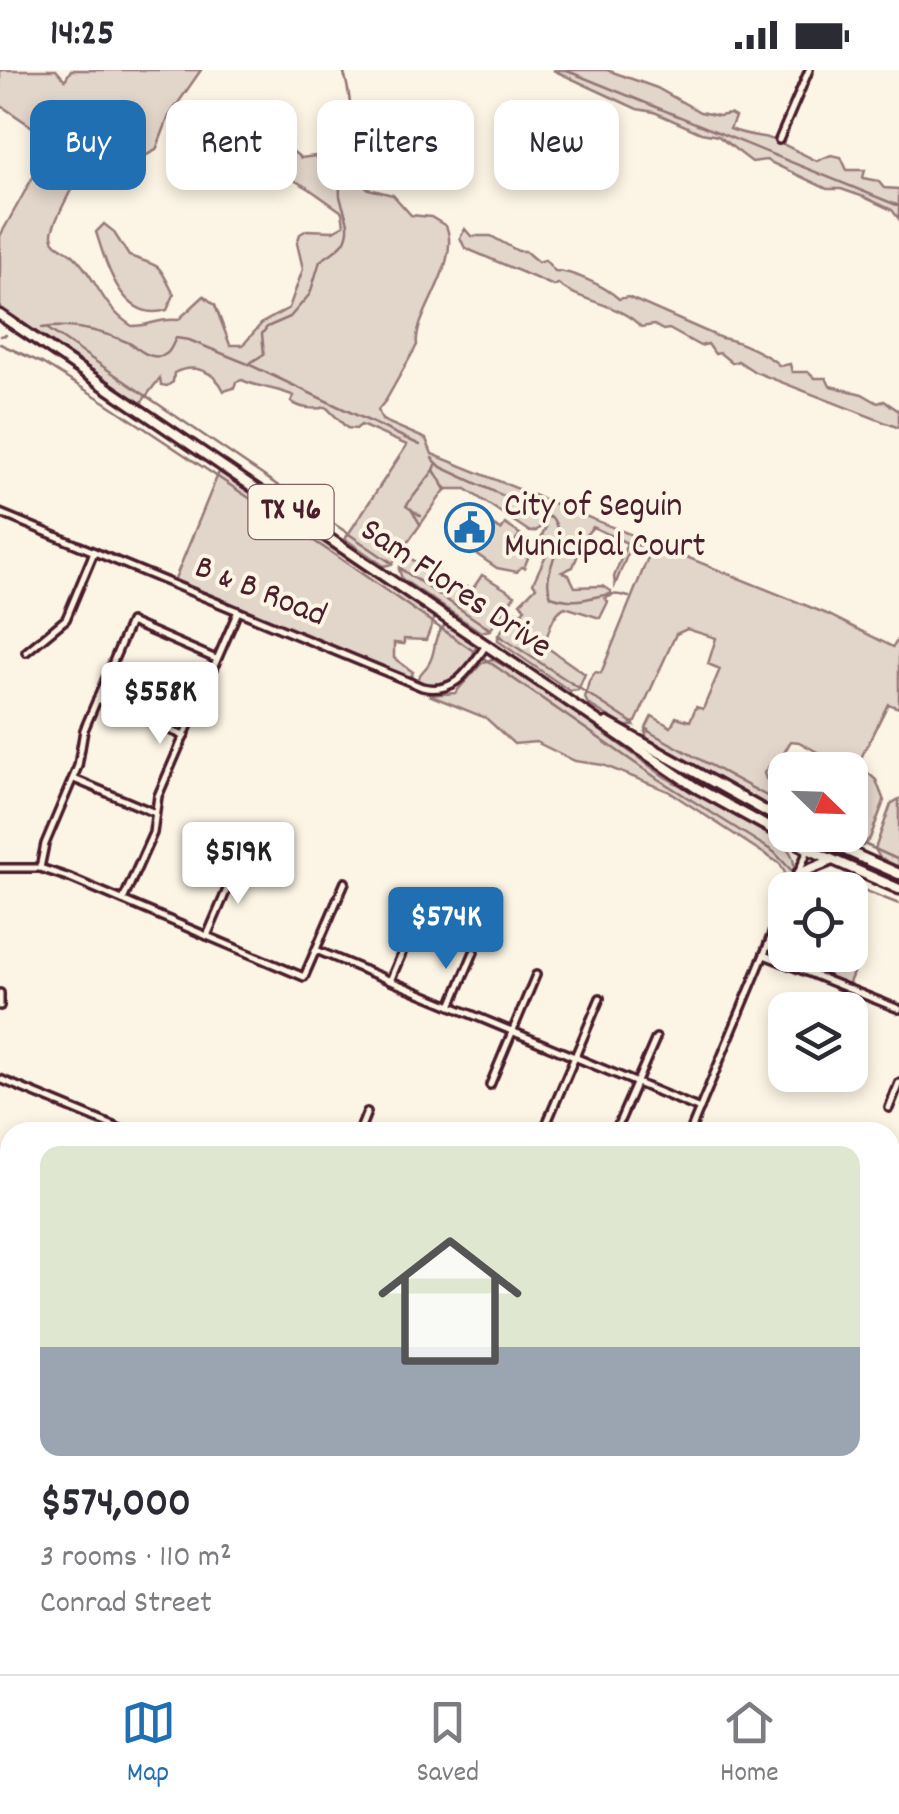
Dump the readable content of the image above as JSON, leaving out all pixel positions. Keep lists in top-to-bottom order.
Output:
{
  "streets": {
    "main road": ["TX 46", "Sam Flores Drive"],
    "street": ["B & B Road"]
  },
  "crossings": [
    ["Sam Flores Drive", "B & B Road"]
  ],
  "places": {
    "public building": ["City of Seguin Municipal Court"]
  },
  "north": "bottom right",
  "page": {
    "status": "14:25",
    "chip": [
      "Buy",
      "Rent",
      "Filters",
      "New"
    ],
    "price": ["$558K", "$519K", "$574K"],
    "list": [
      {
        "name": "$574,000",
        "note": "3 rooms · 110 m² · Conrad Street"
      }
    ],
    "tabs": ["Map", "Saved", "Home"]
  }
}
